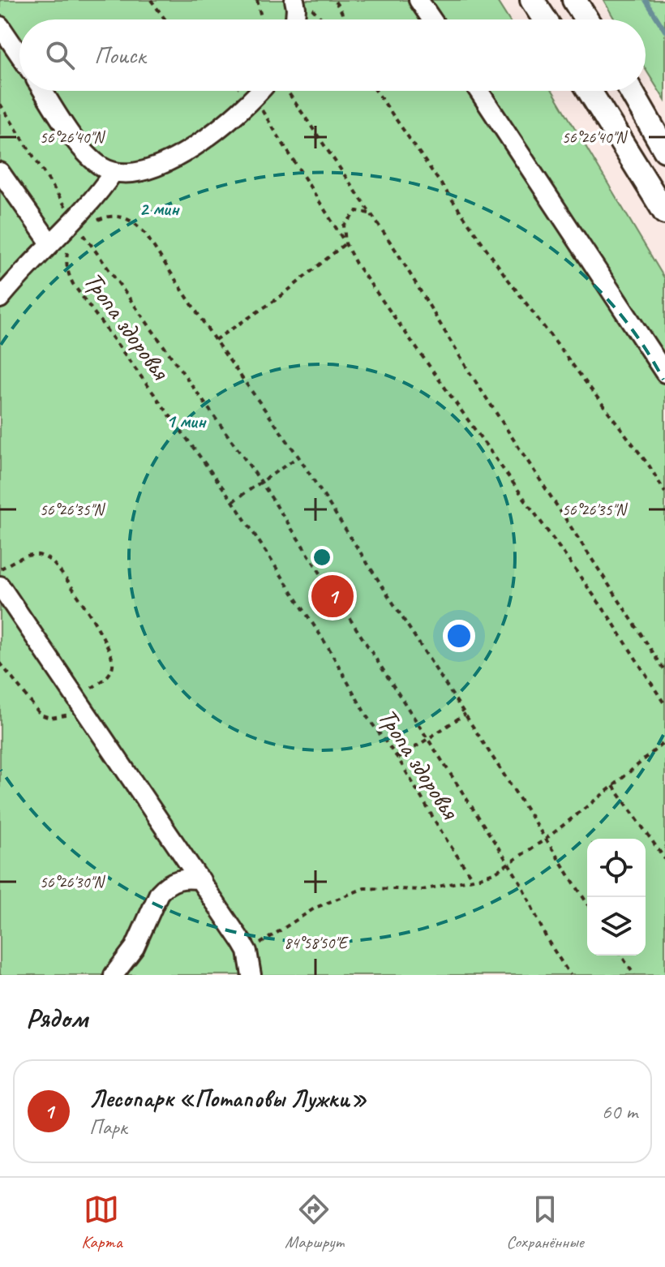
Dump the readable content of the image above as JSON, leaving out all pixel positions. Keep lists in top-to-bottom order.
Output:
{
  "streets": {
    "path": ["Тропа здоровья"]
  },
  "page": {
    "search": "Поиск",
    "pins": "1",
    "heading": "Рядом",
    "list": [
      {
        "mark": "1",
        "name": "Лесопарк «Потаповы Лужки»",
        "note": "Парк",
        "value": "60 m"
      }
    ],
    "nav": ["Карта", "Маршрут", "Сохранённые"]
  },
  "coordinates": [
    "56°26'40\"N",
    "56°26'35\"N",
    "56°26'30\"N",
    "84°58'50\"E"
  ],
  "rings": ["2 мин", "1 мин"]
}
